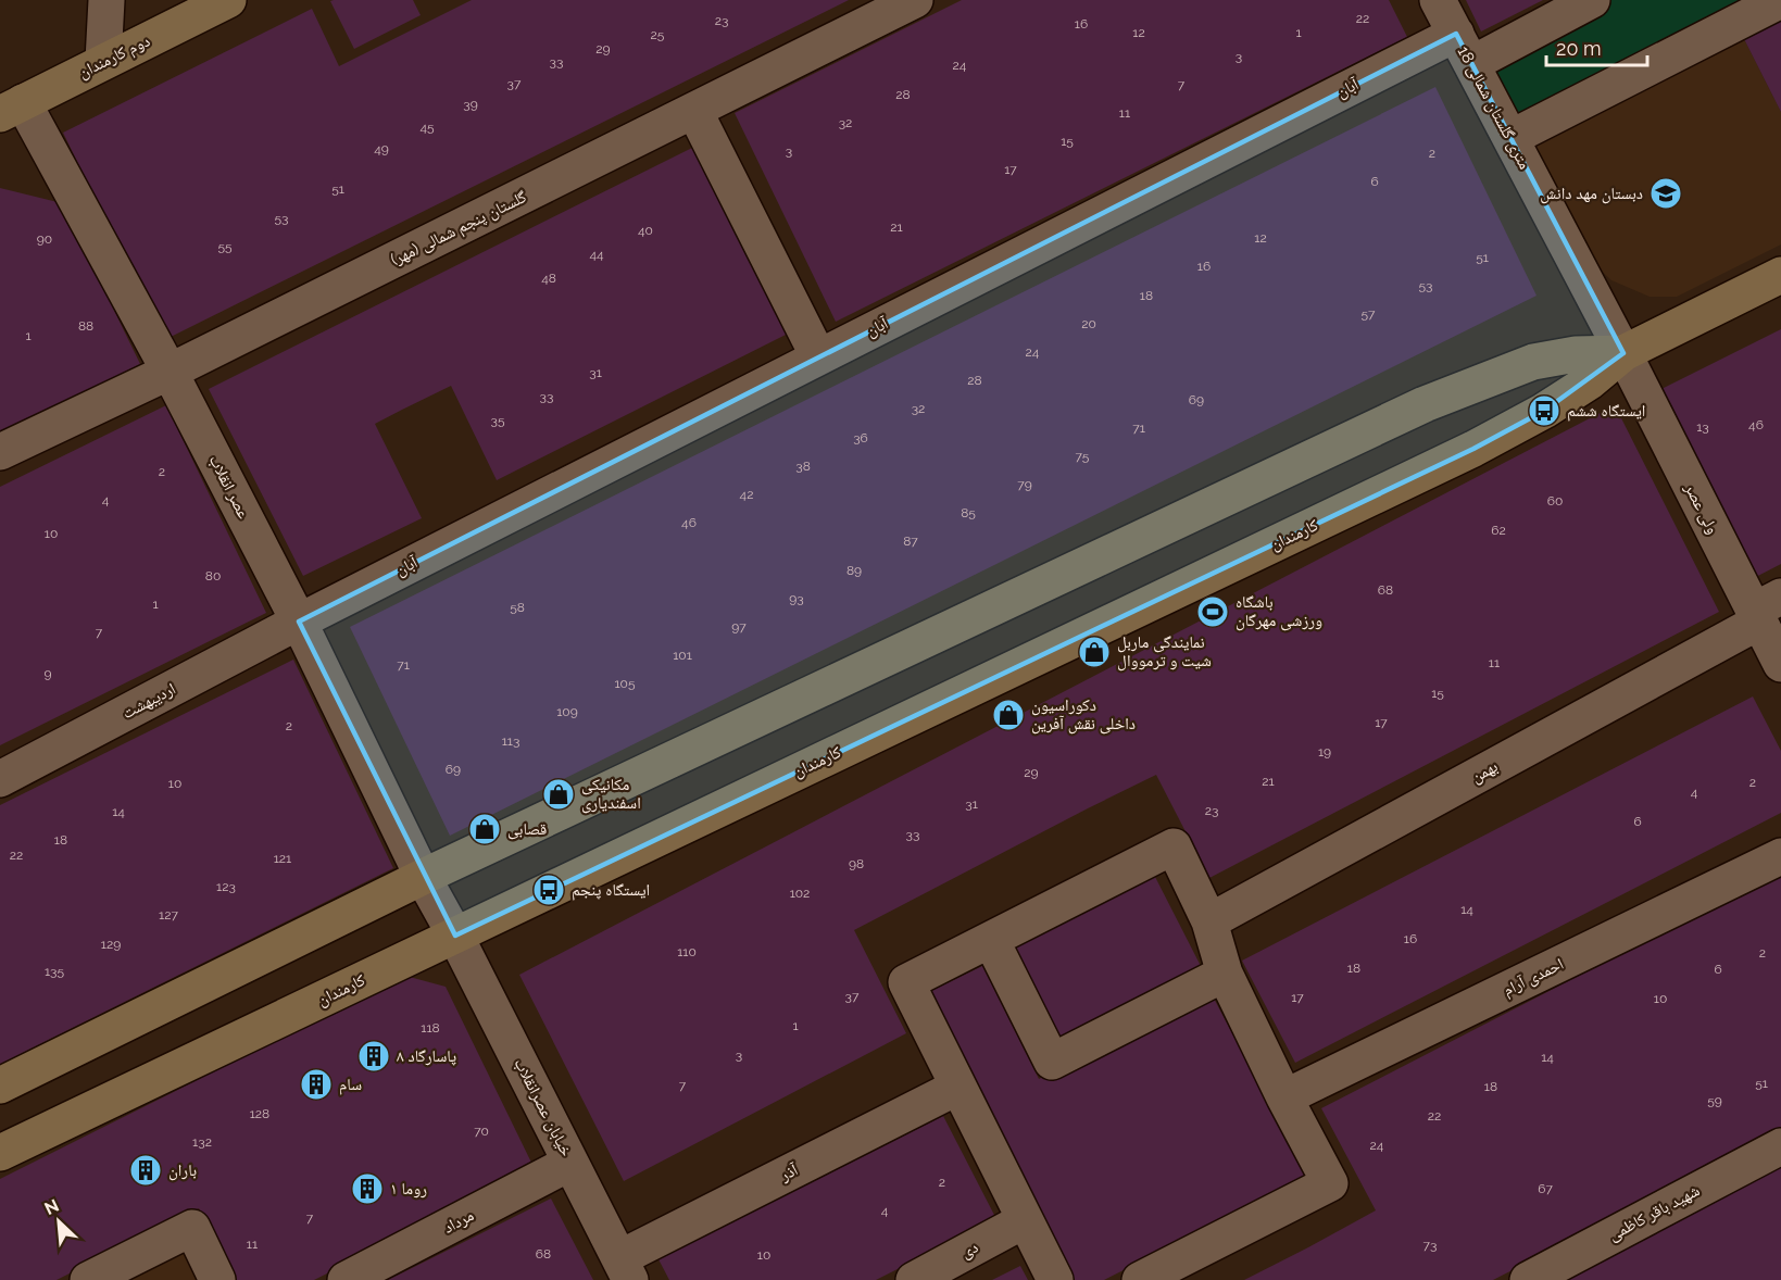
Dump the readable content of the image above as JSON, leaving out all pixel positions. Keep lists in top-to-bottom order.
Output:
{
  "streets": {
    "main road": ["دوم کارمندان", "کارمندان"],
    "street": [
      "آبان",
      "18 متری گلستان شمالی",
      "گلستان پنجم شمالی (مهر)",
      "عصر انقلاب",
      "ولی عصر",
      "اردیبهشت",
      "بهمن",
      "احمدی آرام",
      "خیابان عصرانقلاب",
      "آذر",
      "شهید باقر کاظمی",
      "مرداد",
      "دی"
    ]
  },
  "crossings": [
    ["دوم کارمندان", "عصر انقلاب"],
    ["آبان", "18 متری گلستان شمالی"],
    ["آبان", "عصر انقلاب"],
    ["آبان", "اردیبهشت"],
    ["18 متری گلستان شمالی", "ولی عصر"],
    ["18 متری گلستان شمالی", "کارمندان"],
    ["گلستان پنجم شمالی (مهر)", "عصر انقلاب"],
    ["عصر انقلاب", "کارمندان"],
    ["عصر انقلاب", "اردیبهشت"],
    ["عصر انقلاب", "خیابان عصرانقلاب"],
    ["ولی عصر", "کارمندان"],
    ["ولی عصر", "بهمن"],
    ["کارمندان", "خیابان عصرانقلاب"],
    ["خیابان عصرانقلاب", "آذر"],
    ["خیابان عصرانقلاب", "مرداد"]
  ],
  "places": {
    "school or university": ["دبستان مهد دانش"],
    "bus stop": ["ایستگاه ششم", "ایستگاه پنجم"],
    "sports": ["باشگاه ورزشی مهرگان"],
    "shop": [
      "نمایندگی ماربل شیت و ترمووال",
      "دکوراسیون داخلی نقش آفرین",
      "مکانیکی اسفندیاری",
      "قصابی"
    ],
    "building": [
      "پاسارگاد ۸",
      "سام",
      "باران",
      "روما ۱"
    ]
  },
  "house_numbers": [
    "22",
    "23",
    "16",
    "12",
    "1",
    "25",
    "29",
    "3",
    "33",
    "24",
    "37",
    "7",
    "28",
    "39",
    "11",
    "32",
    "45",
    "15",
    "49",
    "3",
    "2",
    "17",
    "6",
    "51",
    "53",
    "21",
    "40",
    "12",
    "90",
    "55",
    "44",
    "51",
    "16",
    "48",
    "53",
    "18",
    "57",
    "20",
    "88",
    "1",
    "24",
    "31",
    "28",
    "33",
    "69",
    "32",
    "35",
    "46",
    "13",
    "71",
    "36",
    "75",
    "38",
    "2",
    "79",
    "42",
    "4",
    "60",
    "85",
    "46",
    "62",
    "10",
    "87",
    "89",
    "80",
    "68",
    "93",
    "1",
    "58",
    "97",
    "7",
    "101",
    "11",
    "71",
    "9",
    "105",
    "15",
    "109",
    "17",
    "2",
    "113",
    "19",
    "69",
    "29",
    "21",
    "2",
    "10",
    "4",
    "31",
    "23",
    "14",
    "6",
    "33",
    "18",
    "22",
    "121",
    "98",
    "123",
    "102",
    "14",
    "127",
    "16",
    "129",
    "110",
    "2",
    "18",
    "6",
    "135",
    "37",
    "17",
    "10",
    "1",
    "118",
    "3",
    "14",
    "51",
    "7",
    "18",
    "59",
    "128",
    "22",
    "70",
    "132",
    "24",
    "2",
    "67",
    "4",
    "7",
    "11",
    "73",
    "68",
    "10"
  ],
  "scale_bar": "20 m",
  "north": "top left"
}
